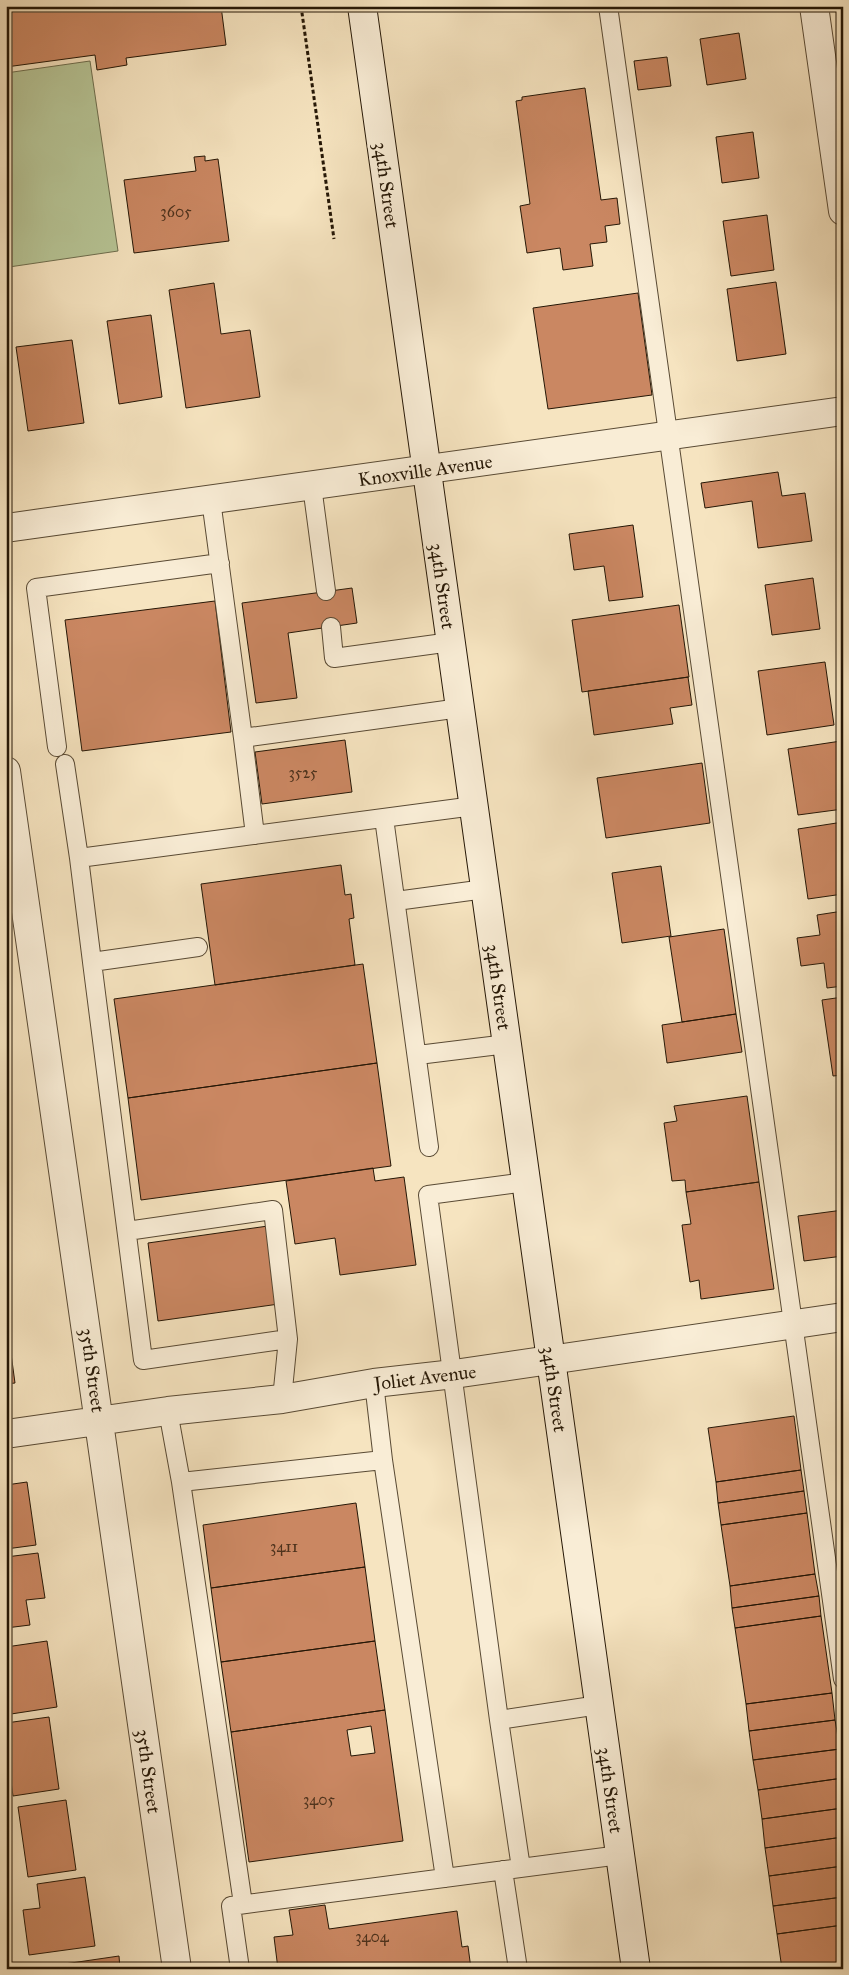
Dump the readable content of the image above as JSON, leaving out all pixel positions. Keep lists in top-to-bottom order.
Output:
{
  "streets": {
    "street": [
      "34th Street",
      "Knoxville Avenue",
      "35th Street",
      "Joliet Avenue"
    ]
  },
  "crossings": [
    ["34th Street", "Knoxville Avenue"],
    ["34th Street", "Joliet Avenue"],
    ["35th Street", "Joliet Avenue"]
  ],
  "house_numbers": [
    "3605",
    "3525",
    "3411",
    "3405",
    "3404"
  ]
}
